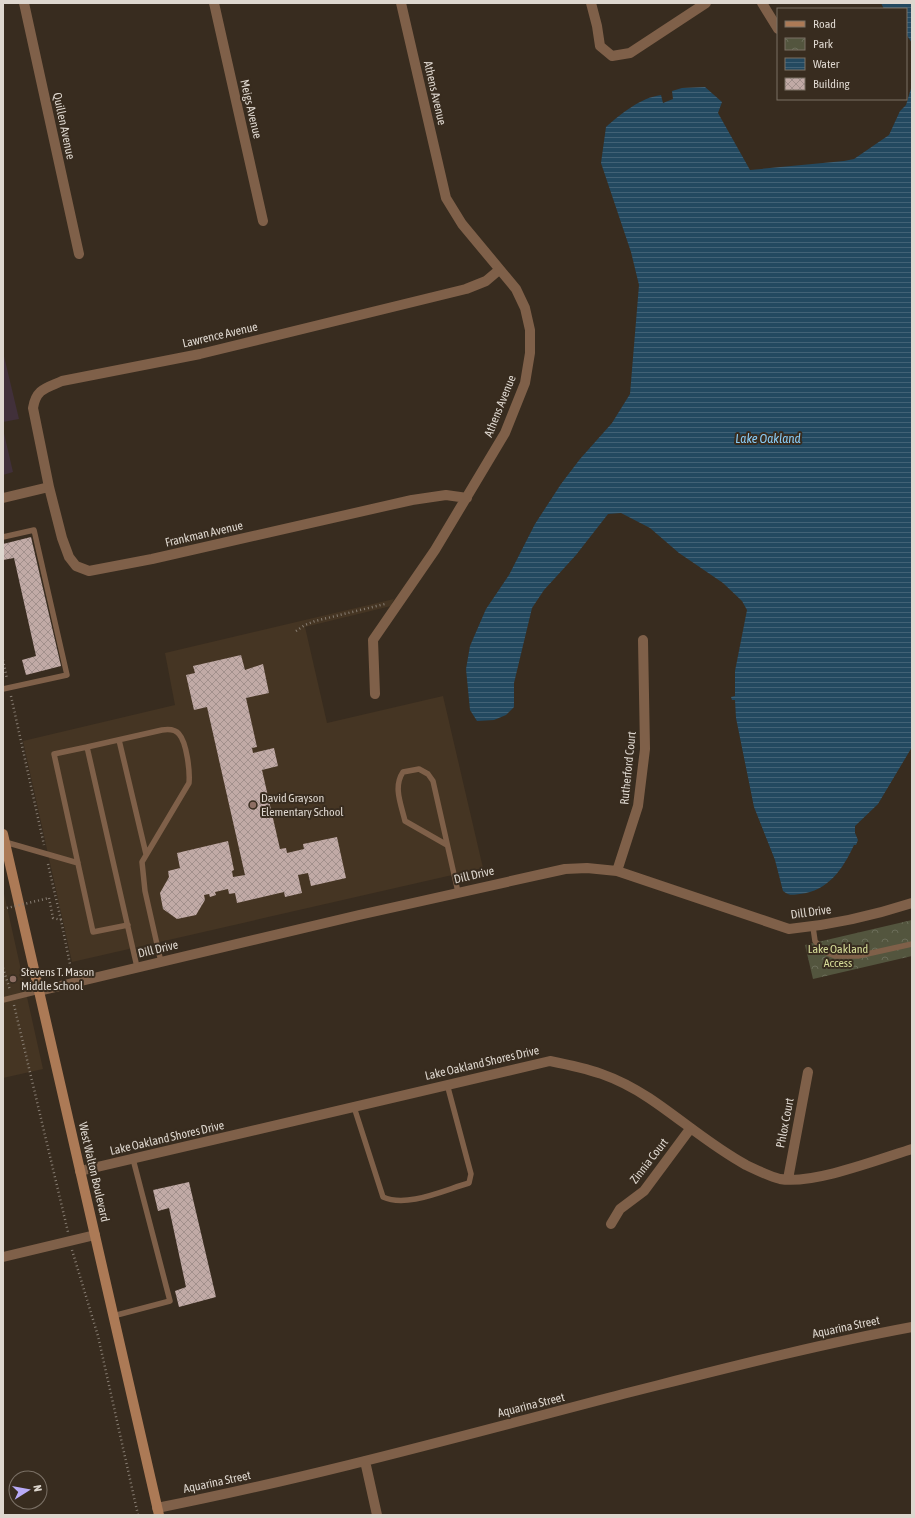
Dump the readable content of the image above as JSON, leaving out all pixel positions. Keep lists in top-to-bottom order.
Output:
{
  "streets": {
    "main road": ["West Walton Boulevard"],
    "street": [
      "Athens Avenue",
      "Meigs Avenue",
      "Quillen Avenue",
      "Lawrence Avenue",
      "Frankman Avenue",
      "Rutherford Court",
      "Dill Drive",
      "Lake Oakland Shores Drive",
      "Phlox Court",
      "Zinnia Court",
      "Aquarina Street"
    ]
  },
  "crossings": [
    ["Athens Avenue", "Lawrence Avenue"],
    ["Athens Avenue", "Frankman Avenue"],
    ["Lawrence Avenue", "Frankman Avenue"],
    ["Rutherford Court", "Dill Drive"],
    ["Dill Drive", "West Walton Boulevard"],
    ["Lake Oakland Shores Drive", "Phlox Court"],
    ["Lake Oakland Shores Drive", "Zinnia Court"],
    ["Lake Oakland Shores Drive", "West Walton Boulevard"],
    ["West Walton Boulevard", "Aquarina Street"]
  ],
  "water": ["Lake Oakland"],
  "parks": ["Lake Oakland Access"],
  "places": ["David Grayson Elementary School", "Stevens T. Mason Middle School"],
  "legend": [
    "Road",
    "Park",
    "Water",
    "Building"
  ],
  "north": "right"
}
